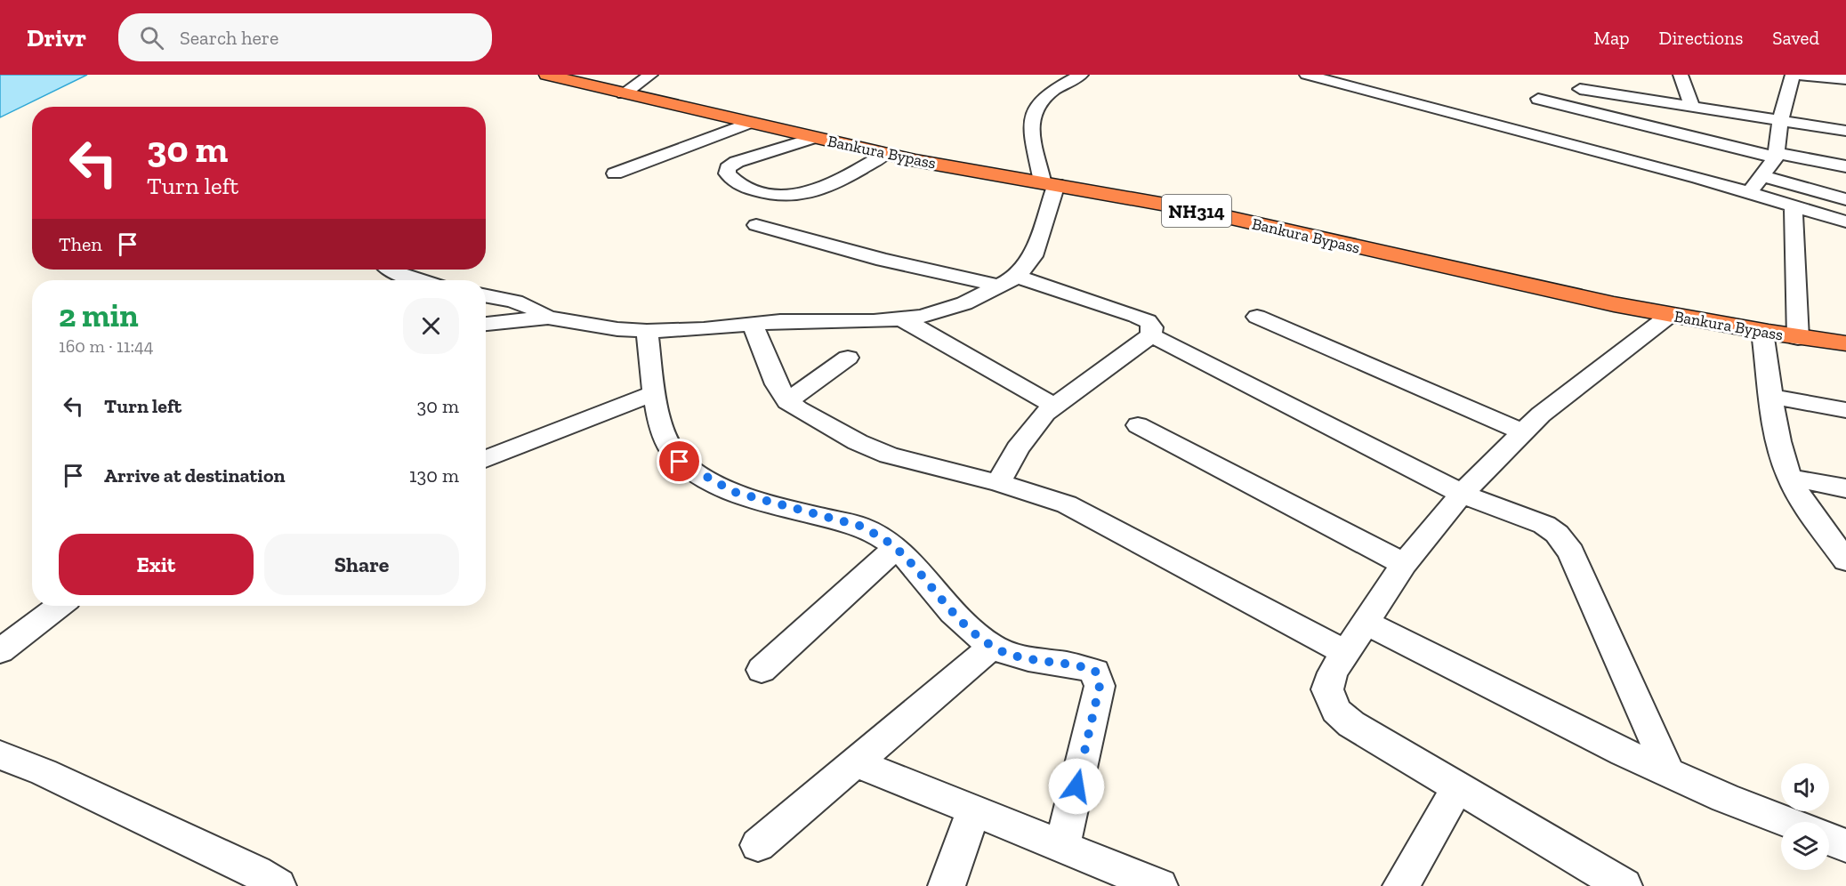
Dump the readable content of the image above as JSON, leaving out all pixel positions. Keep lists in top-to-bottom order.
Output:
{
  "streets": {
    "highway": ["Bankura Bypass", "NH314"]
  },
  "page": {
    "header": "Drivr",
    "search": "Search here",
    "nav": ["Map", "Directions", "Saved"],
    "turn": ["30 m", "Turn left"],
    "then": "Then",
    "heading": ["2 min", "160 m · 11:44"],
    "list": [
      {
        "name": "Turn left",
        "value": "30 m"
      },
      {
        "name": "Arrive at destination",
        "value": "130 m"
      }
    ],
    "buttons": ["Exit", "Share"]
  }
}
